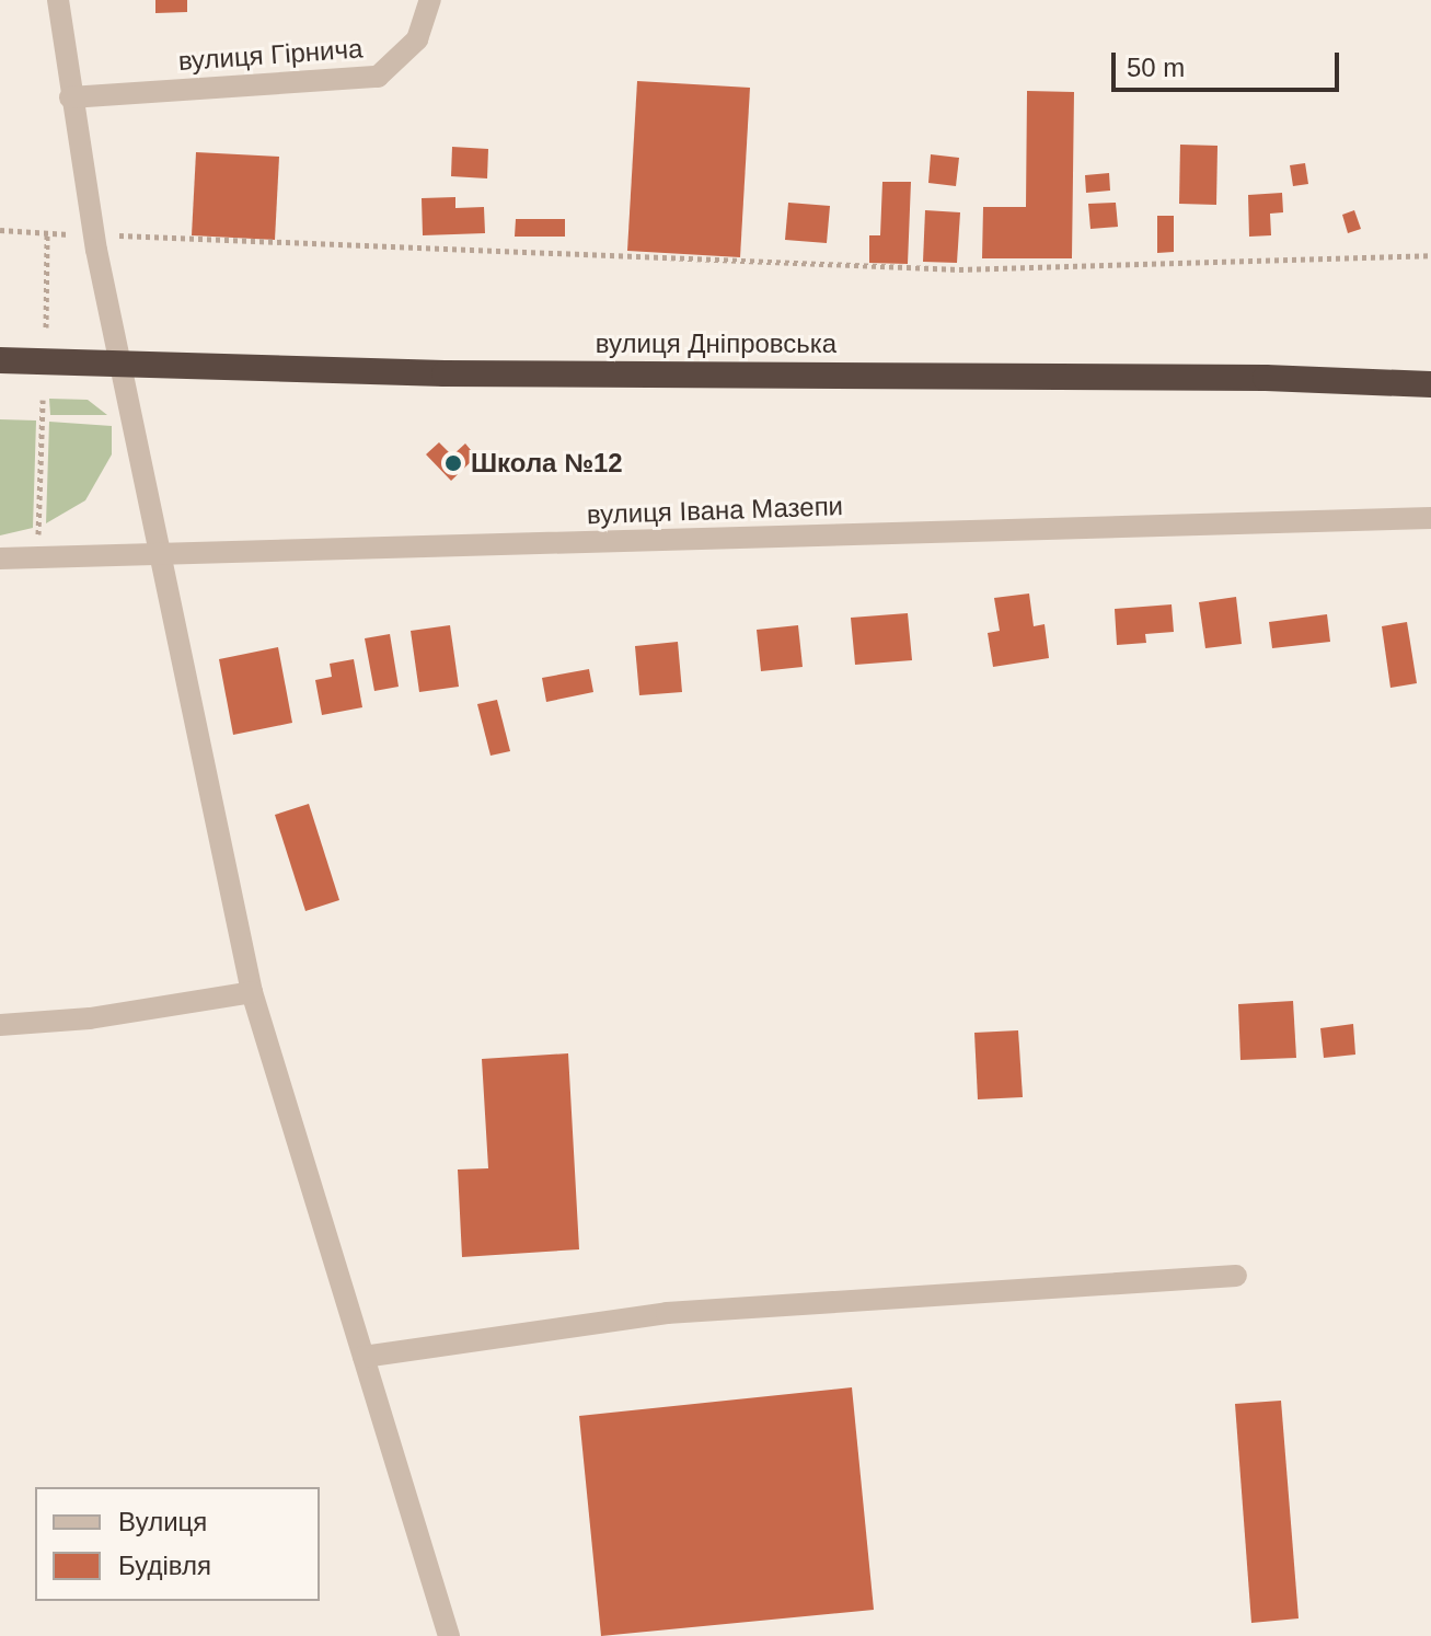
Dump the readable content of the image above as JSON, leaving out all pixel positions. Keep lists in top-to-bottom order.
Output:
{
  "streets": {
    "highway": ["вулиця Дніпровська"],
    "street": ["вулиця Гірнича", "вулиця Івана Мазепи"]
  },
  "places": ["Школа №12"],
  "legend": ["Вулиця", "Будівля"],
  "scale_bar": "50 m"
}
